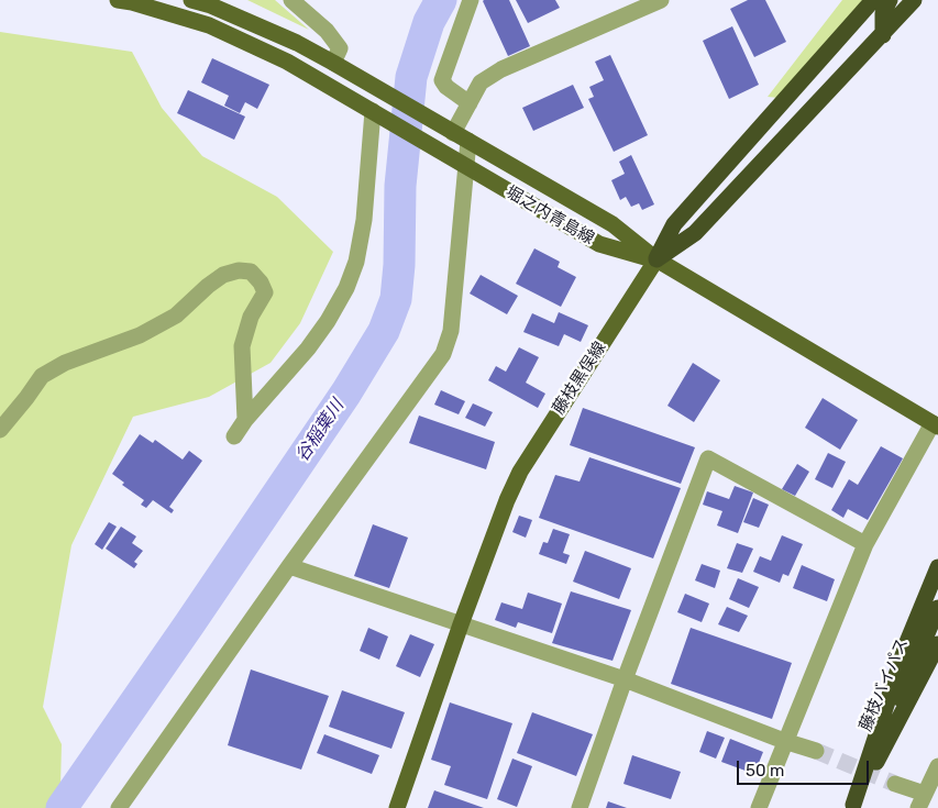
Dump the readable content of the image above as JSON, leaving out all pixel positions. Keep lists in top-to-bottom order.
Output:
{
  "streets": {
    "highway": ["藤枝バイパス"],
    "main road": ["堀之内青島線", "藤枝黒俣線"]
  },
  "crossings": [
    ["堀之内青島線", "藤枝黒俣線"]
  ],
  "water": ["谷稲葉川"],
  "scale_bar": "50 m"
}
